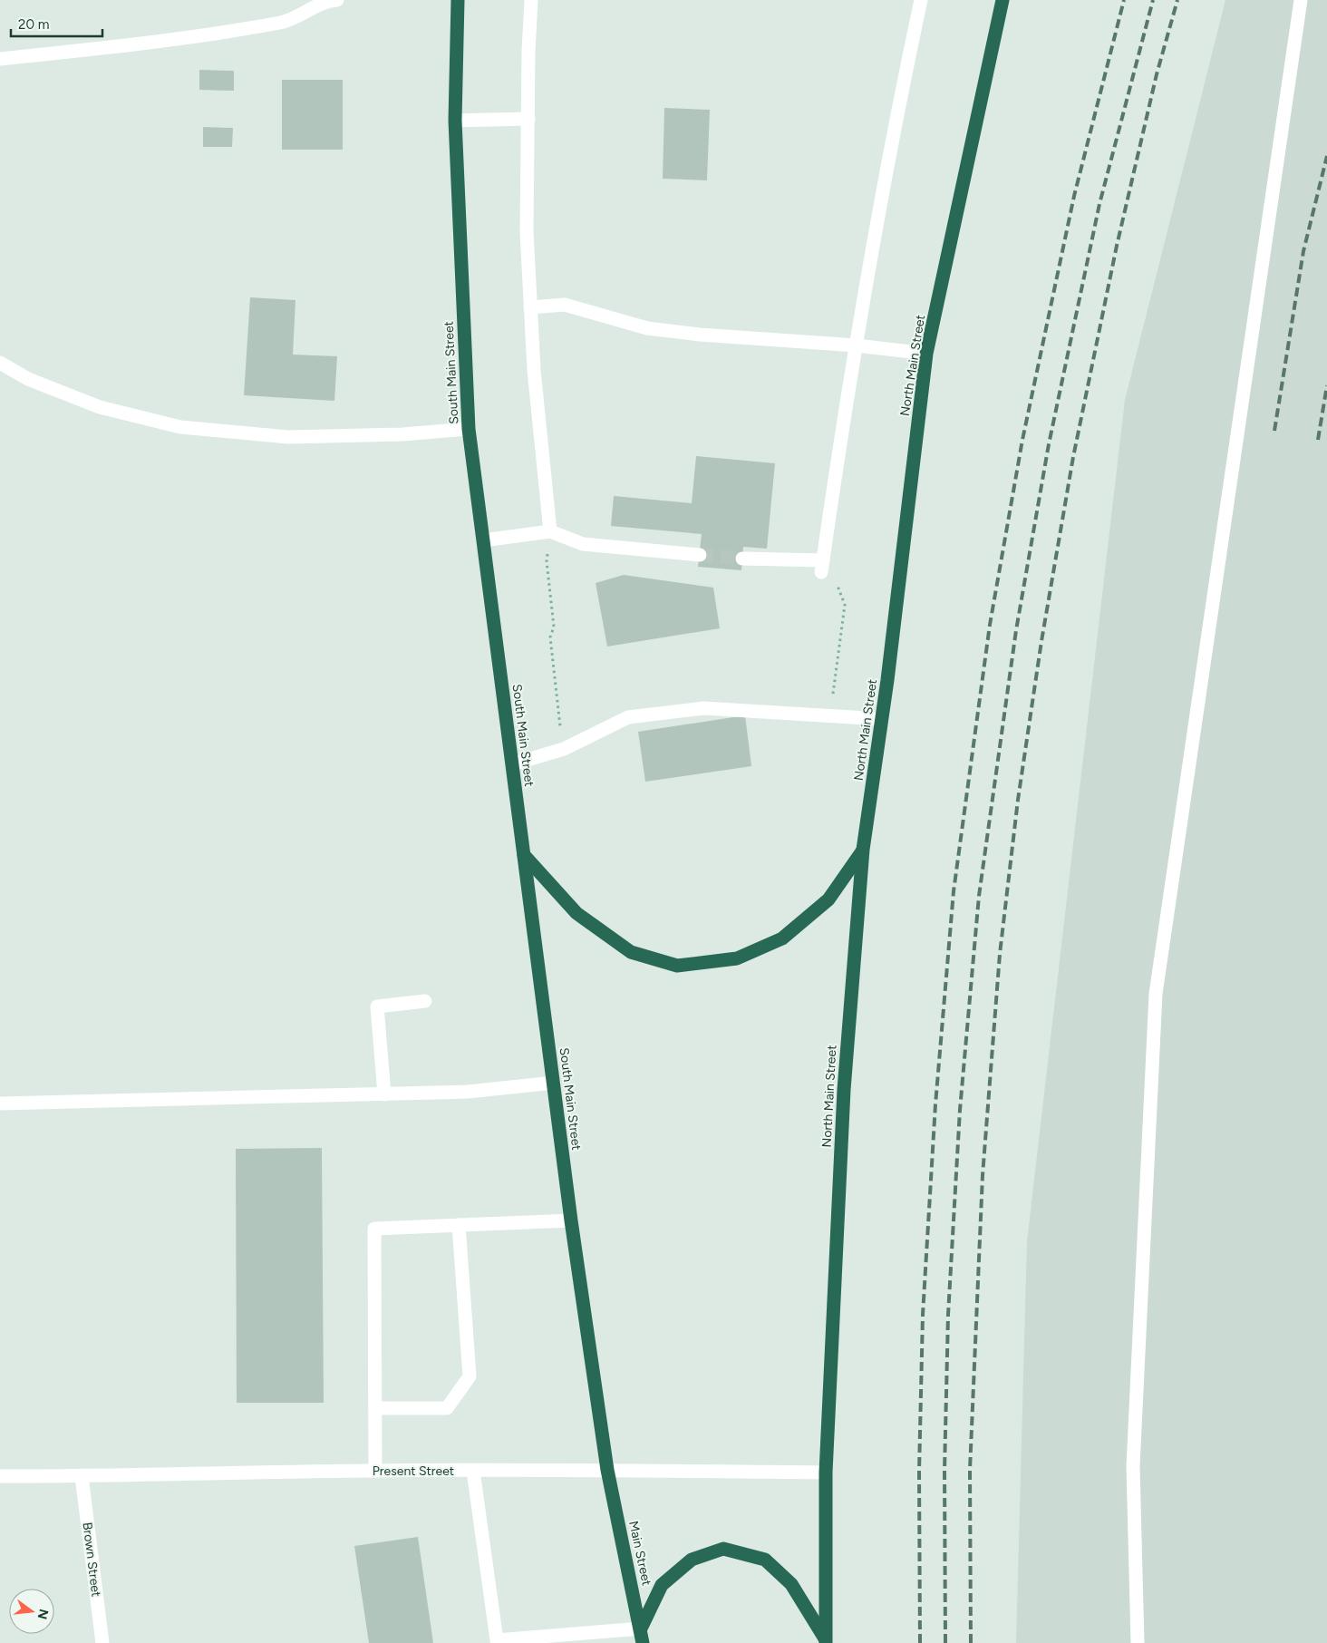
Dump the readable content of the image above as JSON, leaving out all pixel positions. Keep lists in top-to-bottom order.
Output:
{
  "streets": {
    "highway": ["North Main Street", "South Main Street", "Main Street"],
    "street": ["Present Street", "Brown Street"]
  },
  "crossings": [
    ["North Main Street", "Present Street"],
    ["South Main Street", "Present Street"],
    ["South Main Street", "Main Street"],
    ["Present Street", "Main Street"],
    ["Present Street", "Brown Street"]
  ],
  "scale_bar": "20 m",
  "north": "right"
}
